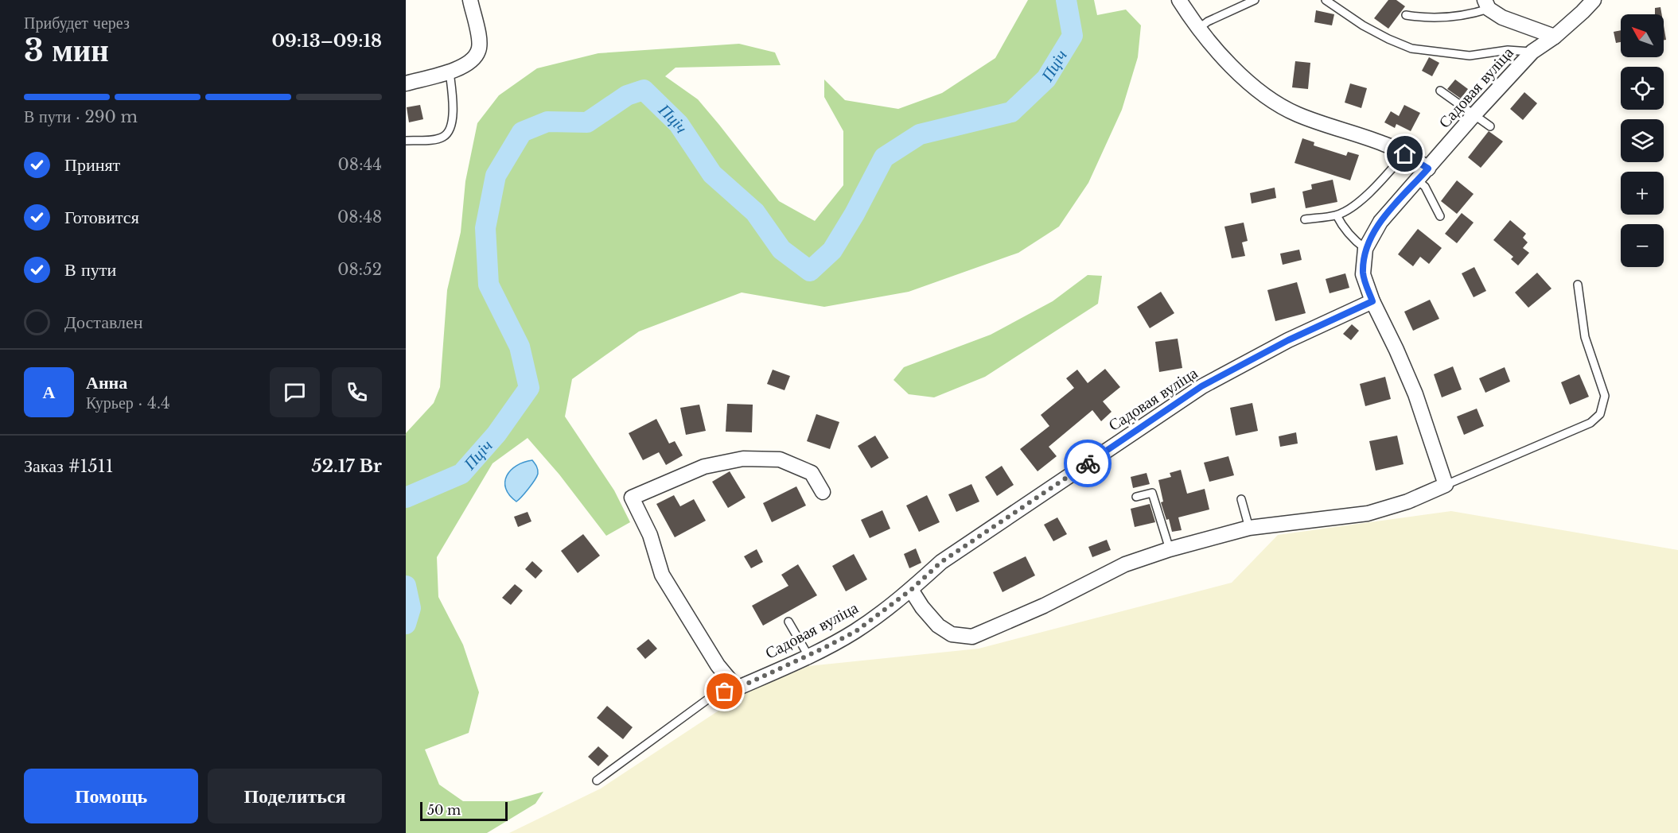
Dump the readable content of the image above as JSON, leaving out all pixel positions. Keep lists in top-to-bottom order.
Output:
{
  "streets": {
    "street": ["Садовая вуліца"]
  },
  "water": ["Пціч"],
  "scale_bar": "50 m",
  "north": "top left",
  "page": {
    "heading": ["3 мин", "Прибудет через", "09:13–09:18"],
    "panel": [
      "Анна",
      "Курьер · 4.4",
      "Заказ #1511",
      "52.17 Br"
    ],
    "map_buttons": ["+", "−"],
    "bar": "В пути · 290 m",
    "list": [
      ["Принят", "08:44"],
      ["Готовится", "08:48"],
      ["В пути", "08:52"],
      "Доставлен"
    ],
    "round": "А",
    "buttons": ["Помощь", "Поделиться"],
    "scale": "50 m"
  }
}
